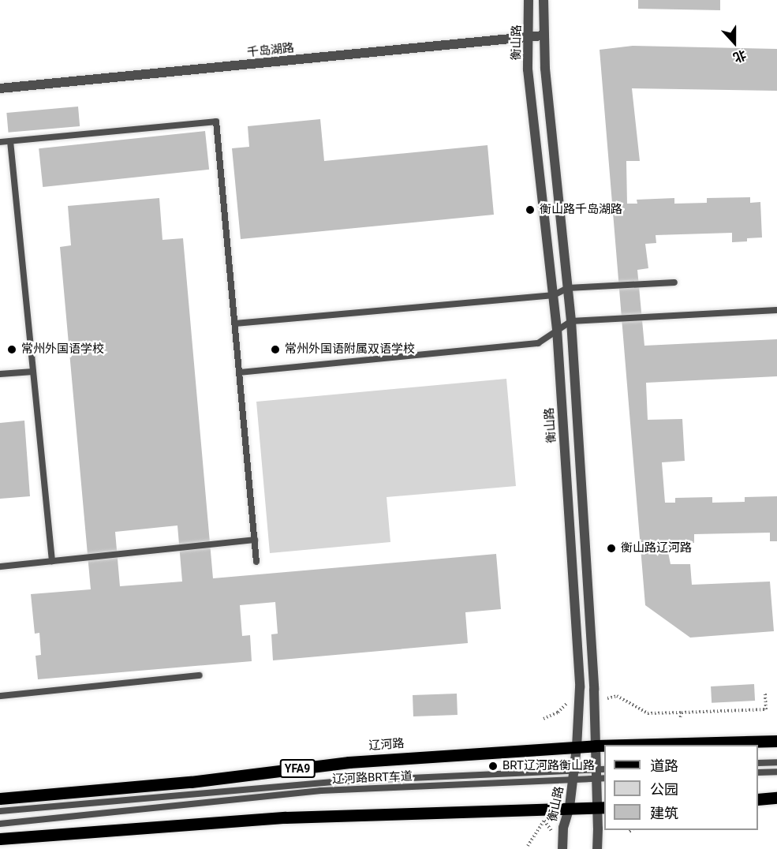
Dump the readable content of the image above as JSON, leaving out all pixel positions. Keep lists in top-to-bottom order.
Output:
{
  "streets": {
    "main road": ["辽河路", "YFA9"],
    "street": ["衡山路", "千岛湖路"],
    "lane": ["辽河路BRT车道"]
  },
  "crossings": [
    ["衡山路", "千岛湖路"],
    ["衡山路", "辽河路"],
    ["衡山路", "辽河路BRT车道"]
  ],
  "places": [
    "衡山路千岛湖路",
    "常州外国语学校",
    "常州外国语附属双语学校",
    "衡山路辽河路",
    "BRT辽河路衡山路"
  ],
  "legend": ["道路", "公园", "建筑"],
  "north": "bottom"
}
